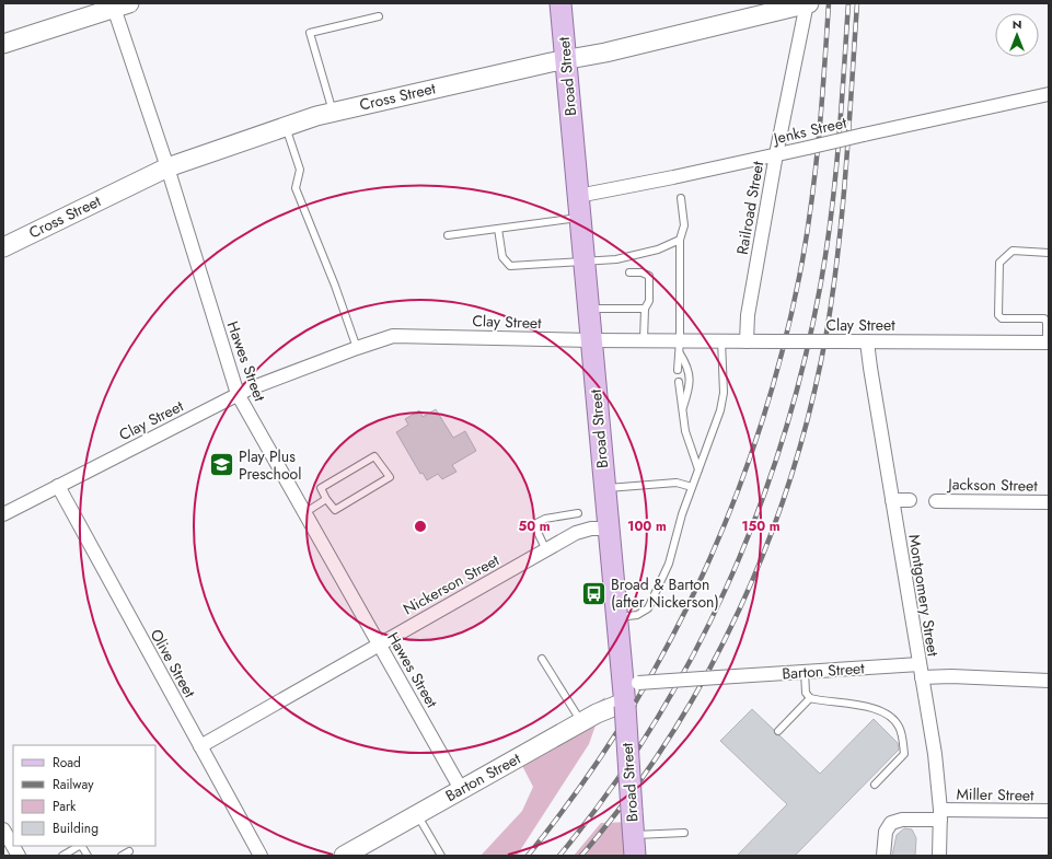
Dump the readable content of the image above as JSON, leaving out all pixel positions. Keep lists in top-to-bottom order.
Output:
{
  "streets": {
    "main road": ["Broad Street", "Cross Street", "Barton Street"],
    "street": [
      "Jenks Street",
      "Railroad Street",
      "Clay Street",
      "Hawes Street",
      "Jackson Street",
      "Nickerson Street",
      "Montgomery Street",
      "Olive Street",
      "Miller Street"
    ]
  },
  "crossings": [
    ["Broad Street", "Cross Street"],
    ["Broad Street", "Jenks Street"],
    ["Broad Street", "Clay Street"],
    ["Broad Street", "Nickerson Street"],
    ["Broad Street", "Barton Street"],
    ["Cross Street", "Railroad Street"],
    ["Cross Street", "Hawes Street"],
    ["Jenks Street", "Railroad Street"],
    ["Railroad Street", "Clay Street"],
    ["Clay Street", "Hawes Street"],
    ["Clay Street", "Montgomery Street"],
    ["Clay Street", "Olive Street"],
    ["Hawes Street", "Nickerson Street"],
    ["Hawes Street", "Barton Street"],
    ["Nickerson Street", "Olive Street"],
    ["Montgomery Street", "Barton Street"],
    ["Montgomery Street", "Miller Street"]
  ],
  "places": {
    "school or university": ["Play Plus Preschool"],
    "bus stop": ["Broad & Barton (after Nickerson)"]
  },
  "legend": [
    "Road",
    "Railway",
    "Park",
    "Building"
  ],
  "north": "top",
  "rings": ["50 m", "100 m", "150 m"]
}
